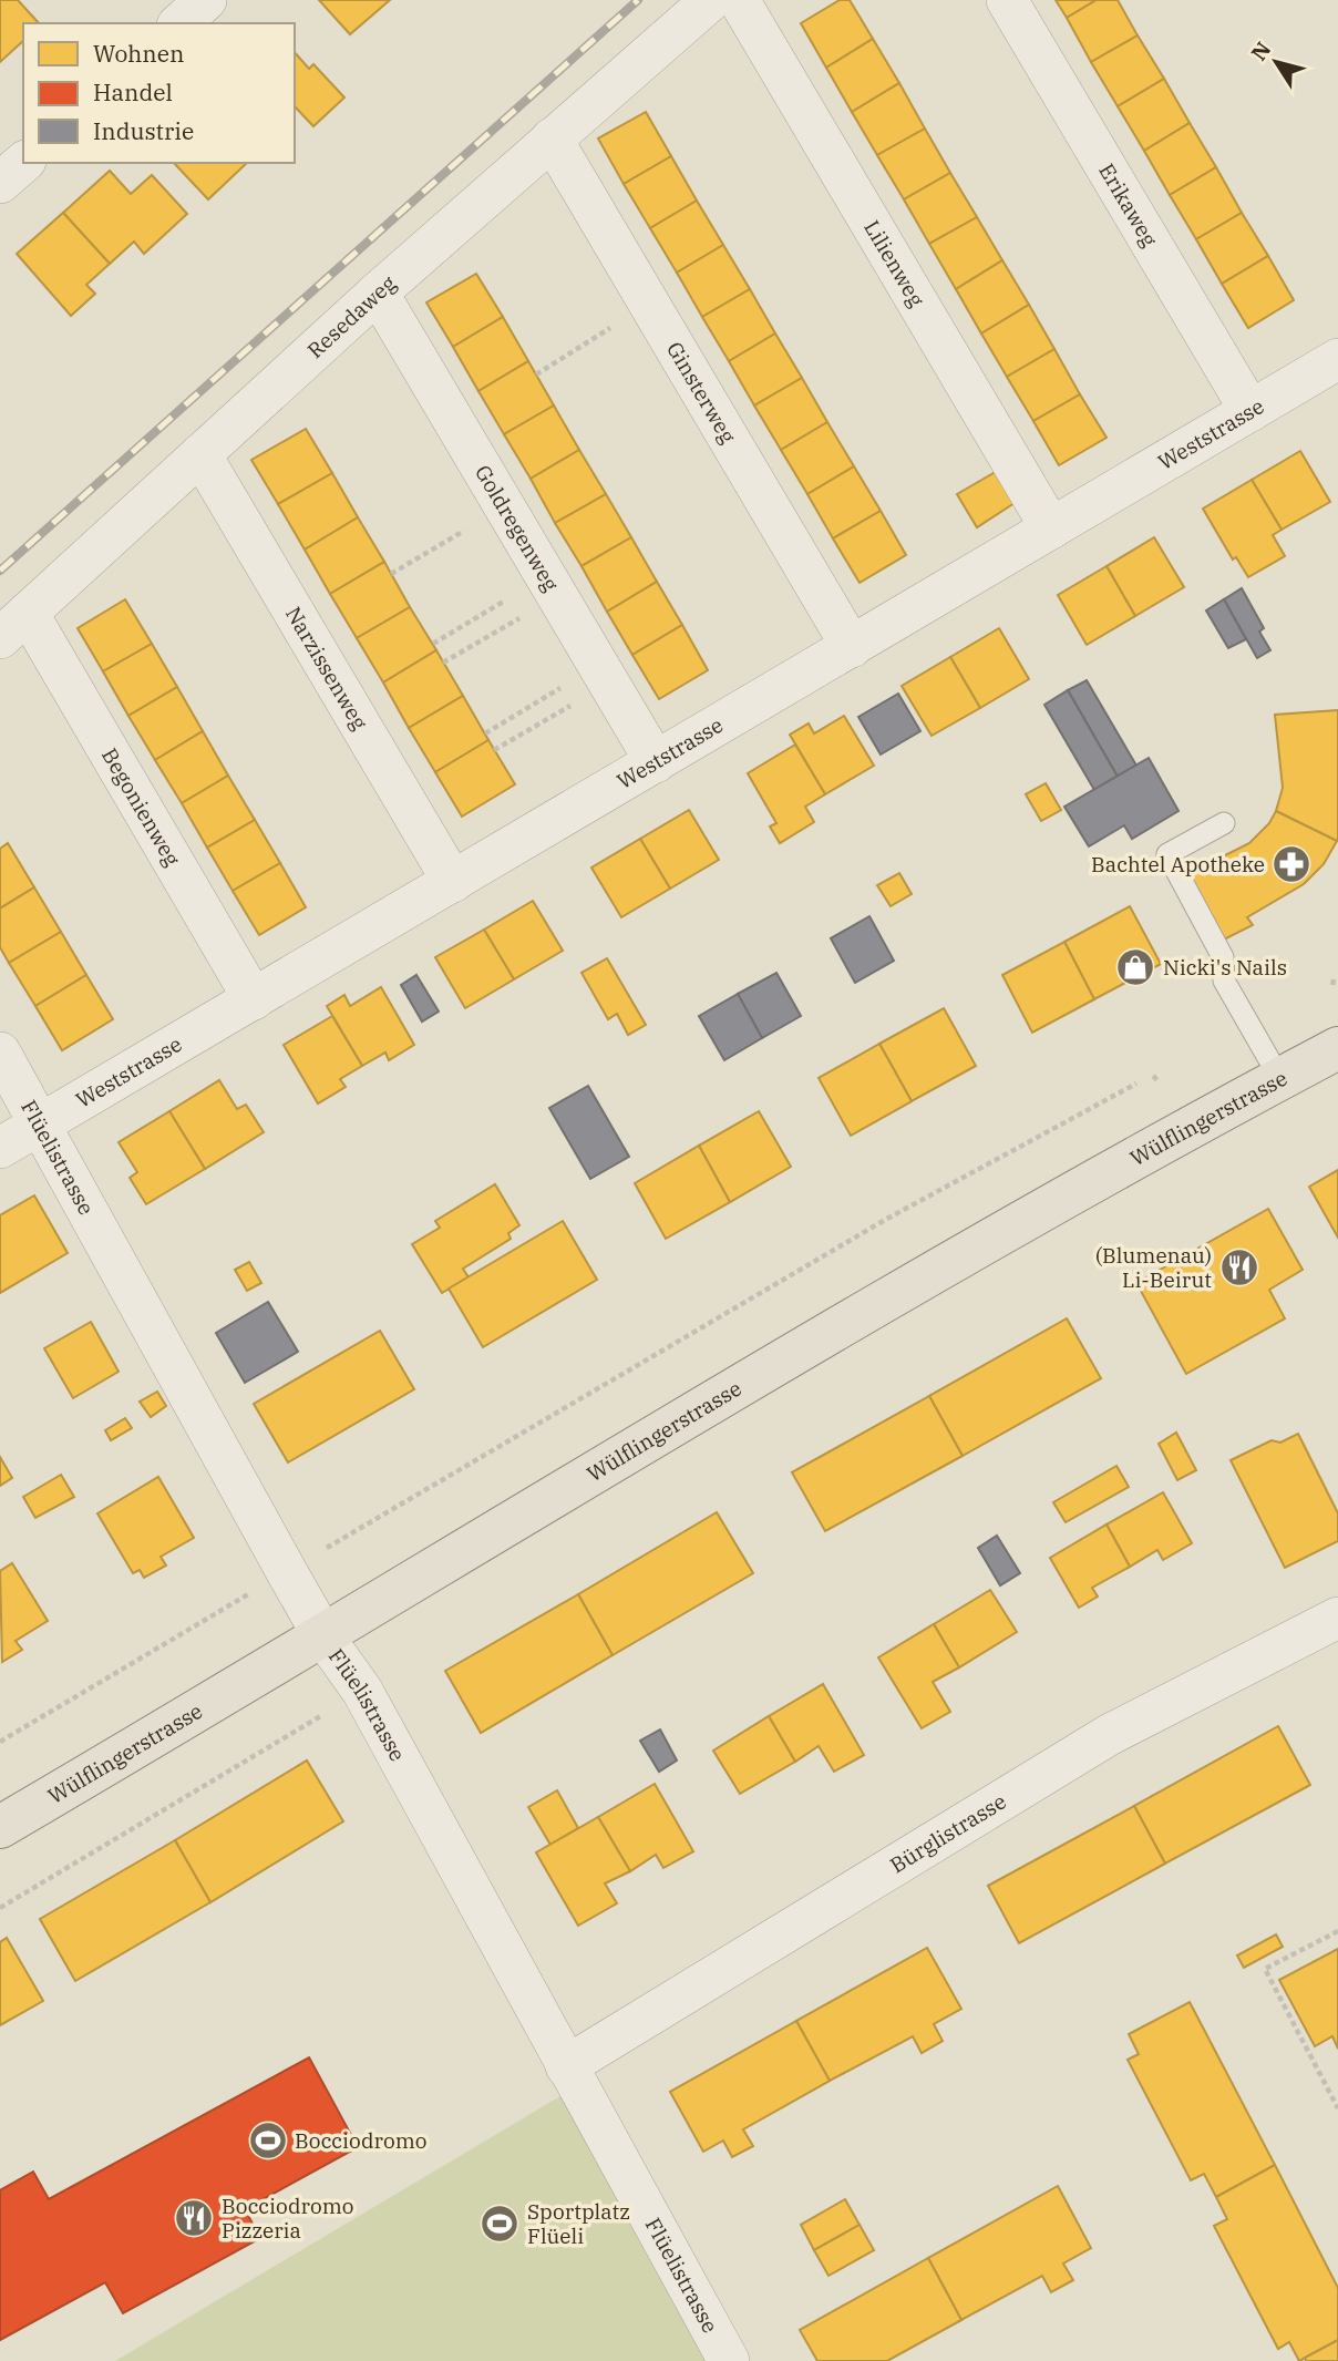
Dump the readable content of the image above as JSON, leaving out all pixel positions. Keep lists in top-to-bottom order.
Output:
{
  "streets": {
    "main road": ["Wülflingerstrasse"],
    "street": [
      "Erikaweg",
      "Lilienweg",
      "Resedaweg",
      "Ginsterweg",
      "Weststrasse",
      "Goldregenweg",
      "Narzissenweg",
      "Begonienweg",
      "Flüelistrasse",
      "Bürglistrasse"
    ]
  },
  "crossings": [
    ["Erikaweg", "Weststrasse"],
    ["Lilienweg", "Weststrasse"],
    ["Resedaweg", "Ginsterweg"],
    ["Resedaweg", "Goldregenweg"],
    ["Resedaweg", "Narzissenweg"],
    ["Resedaweg", "Begonienweg"],
    ["Ginsterweg", "Weststrasse"],
    ["Weststrasse", "Goldregenweg"],
    ["Weststrasse", "Narzissenweg"],
    ["Weststrasse", "Begonienweg"],
    ["Weststrasse", "Flüelistrasse"],
    ["Wülflingerstrasse", "Flüelistrasse"],
    ["Flüelistrasse", "Bürglistrasse"]
  ],
  "places": {
    "pharmacy": ["Bachtel Apotheke"],
    "shop": ["Nicki's Nails"],
    "restaurant": ["(Blumenau) Li-Beirut", "Bocciodromo Pizzeria"],
    "sports": ["Bocciodromo", "Sportplatz Flüeli"]
  },
  "legend": ["Wohnen", "Handel", "Industrie"],
  "north": "top left"
}
